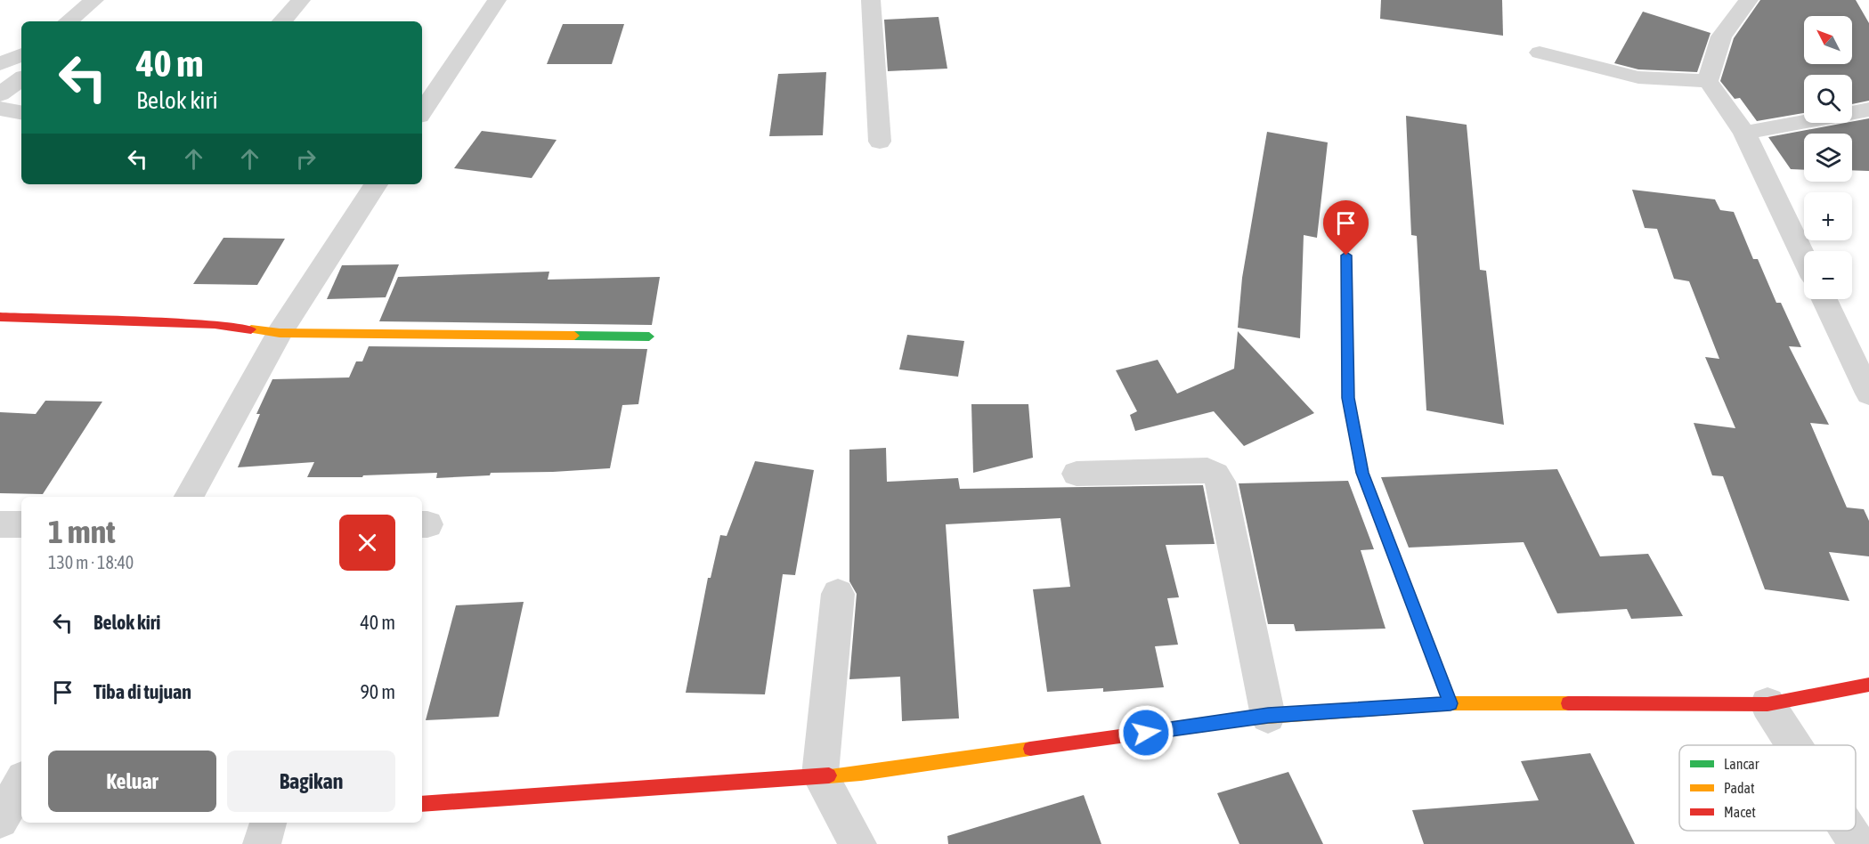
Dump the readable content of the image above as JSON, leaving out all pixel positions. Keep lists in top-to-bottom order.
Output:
{
  "legend": ["Lancar", "Padat", "Macet"],
  "north": "top left",
  "page": {
    "map_buttons": ["+", "−"],
    "turn": ["40 m", "Belok kiri"],
    "heading": ["1 mnt", "130 m · 18:40"],
    "list": [
      {
        "name": "Belok kiri",
        "value": "40 m"
      },
      {
        "name": "Tiba di tujuan",
        "value": "90 m"
      }
    ],
    "buttons": ["Keluar", "Bagikan"]
  }
}
